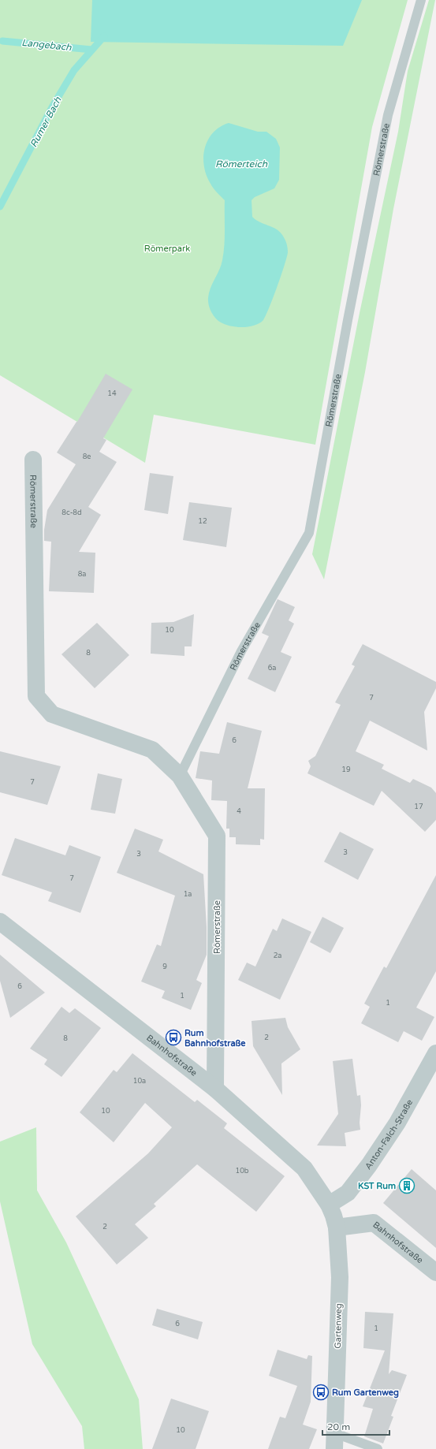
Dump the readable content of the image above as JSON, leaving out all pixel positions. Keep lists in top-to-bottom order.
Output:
{
  "streets": {
    "street": [
      "Römerstraße",
      "Bahnhofstraße",
      "Anton-Falch-Straße",
      "Gartenweg"
    ]
  },
  "crossings": [
    ["Römerstraße", "Bahnhofstraße"],
    ["Bahnhofstraße", "Anton-Falch-Straße"],
    ["Bahnhofstraße", "Gartenweg"],
    ["Anton-Falch-Straße", "Gartenweg"]
  ],
  "water": ["Langebach", "Rumer Bach", "Römerteich"],
  "parks": ["Römerpark"],
  "places": {
    "bus stop": ["Rum Bahnhofstraße", "Rum Gartenweg"],
    "building": ["KST Rum"]
  },
  "house_numbers": [
    "14",
    "8e",
    "8c-8d",
    "12",
    "8a",
    "10",
    "8",
    "6a",
    "7",
    "6",
    "19",
    "7",
    "17",
    "4",
    "3",
    "3",
    "7",
    "1a",
    "2a",
    "9",
    "6",
    "1",
    "1",
    "2",
    "8",
    "10a",
    "10",
    "10b",
    "2",
    "6",
    "1",
    "10"
  ],
  "scale_bar": "20 m"
}
